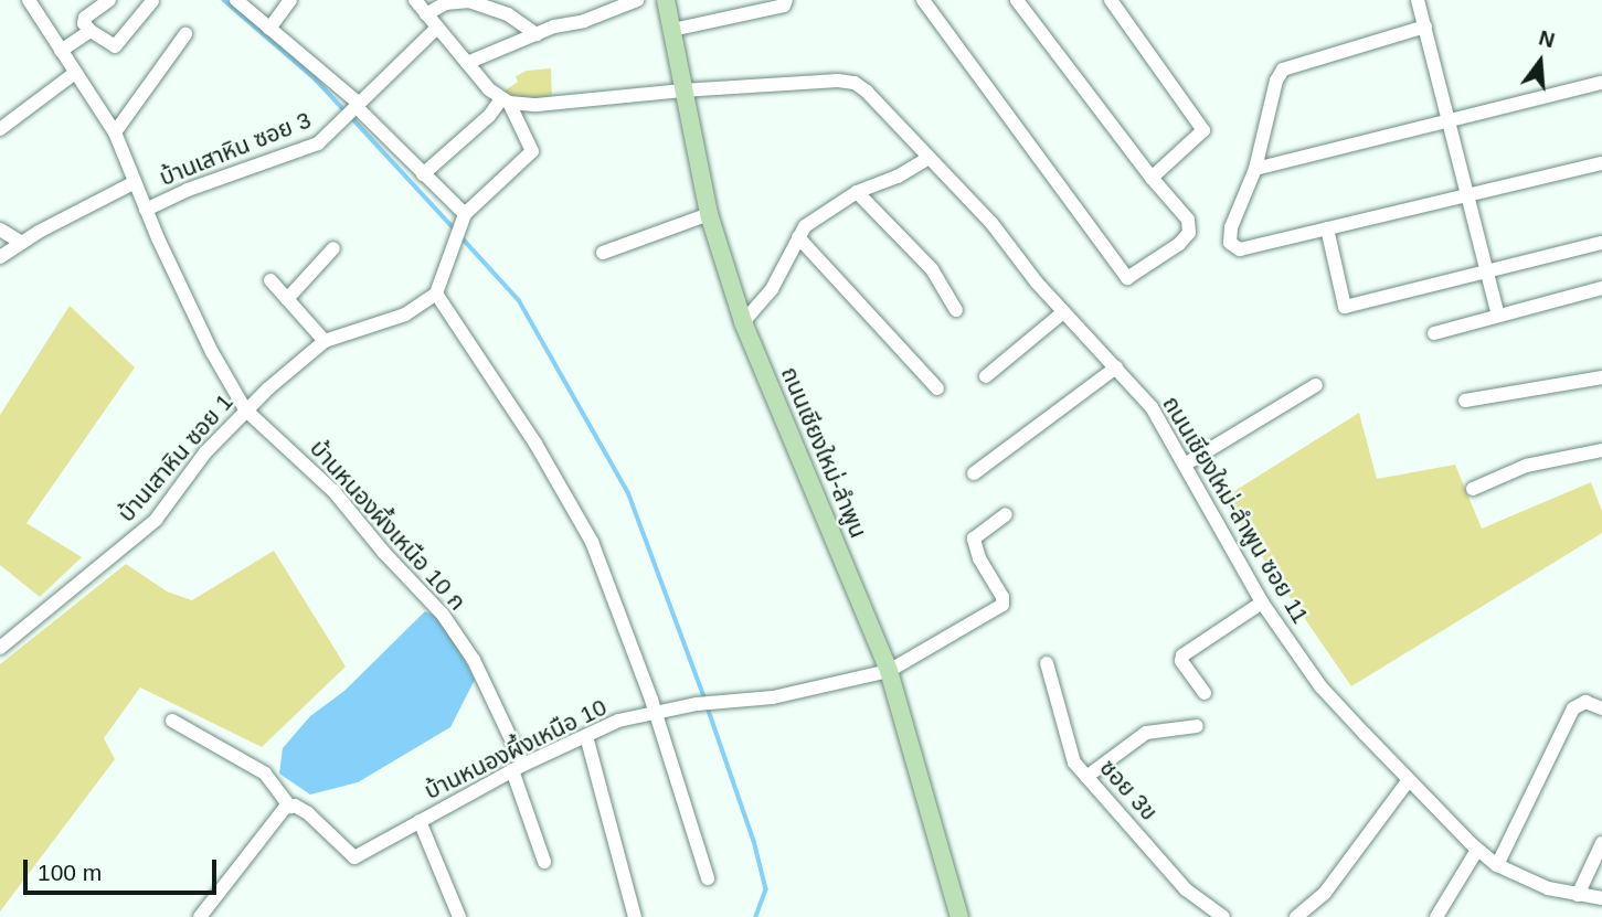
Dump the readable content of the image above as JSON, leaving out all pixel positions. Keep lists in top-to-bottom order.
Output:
{
  "streets": {
    "main road": ["ถนนเชียงใหม่-ลำพูน"],
    "street": [
      "บ้านเสาหิน ซอย 3",
      "บ้านเสาหิน ซอย 1",
      "ถนนเชียงใหม่-ลำพูน ซอย 11",
      "บ้านหนองผึ้งเหนือ 10 ก",
      "บ้านหนองผึ้งเหนือ 10",
      "ซอย 3ข"
    ]
  },
  "crossings": [
    ["บ้านเสาหิน ซอย 3", "บ้านหนองผึ้งเหนือ 10 ก"],
    ["ถนนเชียงใหม่-ลำพูน", "ถนนเชียงใหม่-ลำพูน ซอย 11"],
    ["ถนนเชียงใหม่-ลำพูน", "บ้านหนองผึ้งเหนือ 10"],
    ["บ้านเสาหิน ซอย 1", "บ้านหนองผึ้งเหนือ 10 ก"],
    ["บ้านหนองผึ้งเหนือ 10 ก", "บ้านหนองผึ้งเหนือ 10"]
  ],
  "scale_bar": "100 m",
  "north": "top"
}
